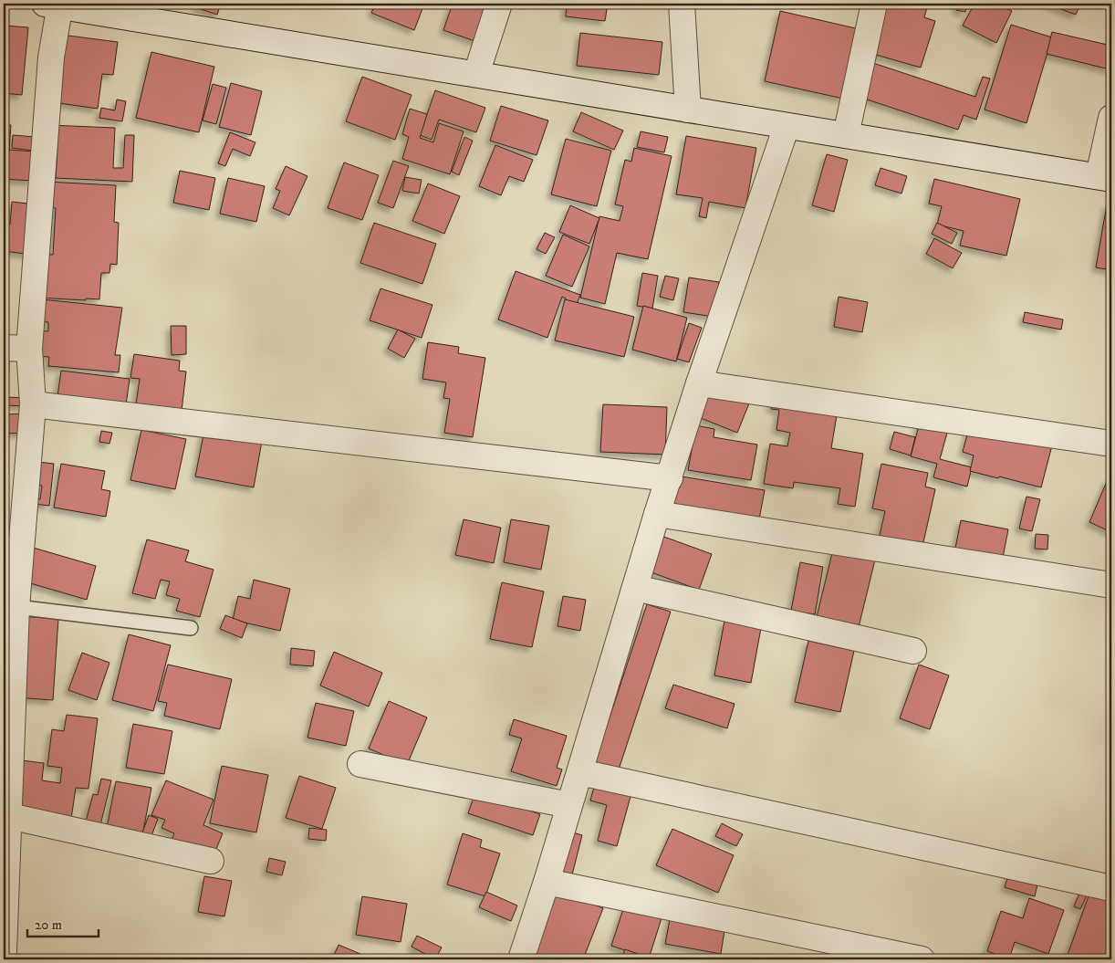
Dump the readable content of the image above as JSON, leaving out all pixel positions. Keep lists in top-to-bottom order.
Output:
{
  "scale_bar": "20 m"
}
